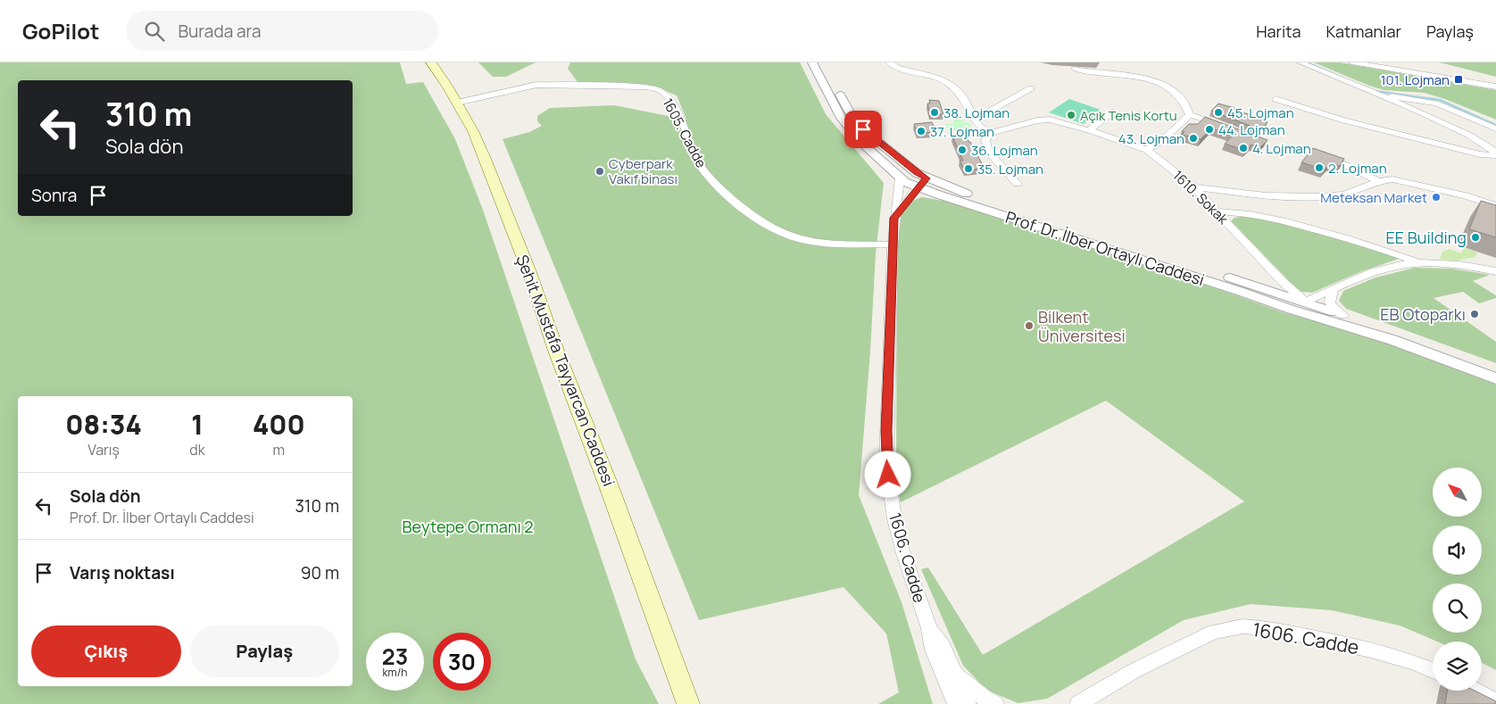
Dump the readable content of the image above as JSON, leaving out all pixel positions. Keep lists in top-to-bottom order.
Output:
{
  "streets": {
    "main road": ["Şehit Mustafa Tayyarcan Caddesi"],
    "street": [
      "1605. Cadde",
      "1610. Sokak",
      "Prof. Dr. İlber Ortaylı Caddesi",
      "1606. Cadde"
    ]
  },
  "crossings": [
    ["1605. Cadde", "Şehit Mustafa Tayyarcan Caddesi"],
    ["1605. Cadde", "1606. Cadde"],
    ["Prof. Dr. İlber Ortaylı Caddesi", "1606. Cadde"]
  ],
  "parks": ["Beytepe Ormanı 2"],
  "places": {
    "transit": ["101. Lojman"],
    "other": [
      "38. Lojman",
      "45. Lojman",
      "Açık Tenis Kortu",
      "44. Lojman",
      "37. Lojman",
      "43. Lojman",
      "4. Lojman",
      "36. Lojman",
      "2. Lojman",
      "35. Lojman",
      "Cyberpark Vakıf binası",
      "Meteksan Market",
      "EE Building",
      "EB Otoparkı",
      "Bilkent Üniversitesi"
    ]
  },
  "north": "top left",
  "page": {
    "header": "GoPilot",
    "search": "Burada ara",
    "nav": ["Harita", "Katmanlar", "Paylaş"],
    "turn": ["310 m", "Sola dön"],
    "then": "Sonra",
    "eta": [
      "08:34",
      "Varış",
      "1",
      "dk",
      "400",
      "m"
    ],
    "list": [
      {
        "name": "Sola dön",
        "note": "Prof. Dr. İlber Ortaylı Caddesi",
        "value": "310 m"
      },
      {
        "name": "Varış noktası",
        "value": "90 m"
      }
    ],
    "buttons": ["Çıkış", "Paylaş"],
    "speed": "23 km/h",
    "limit": "30"
  }
}
